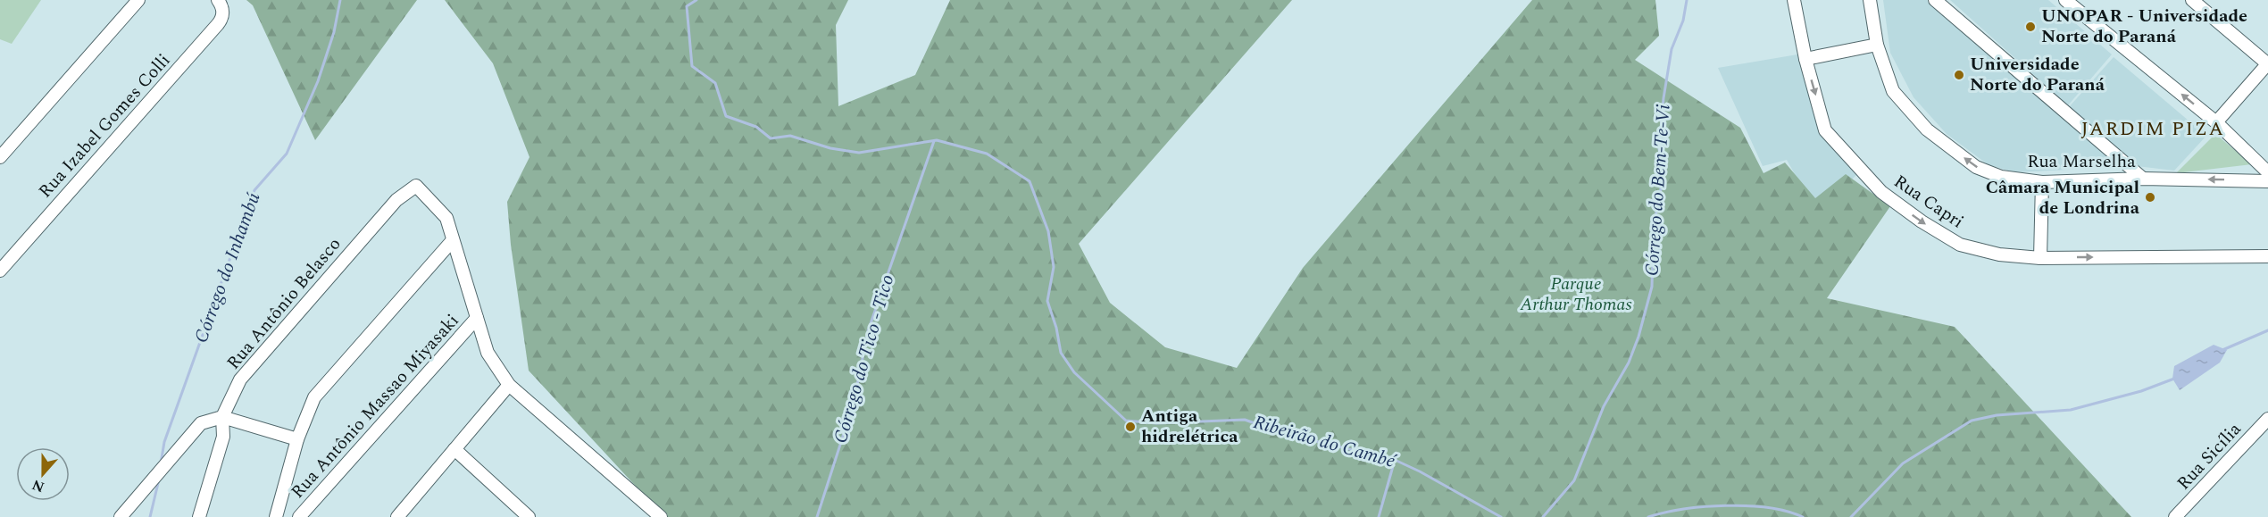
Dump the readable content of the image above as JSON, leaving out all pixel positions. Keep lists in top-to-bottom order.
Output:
{
  "streets": {
    "street": [
      "Rua Izabel Gomes Colli",
      "Rua Marselha",
      "Rua Capri",
      "Rua Antônio Belasco",
      "Rua Antônio Massao Miyasaki",
      "Rua Sicília"
    ]
  },
  "one_way": ["Rua Capri"],
  "districts": ["JARDIM PIZA"],
  "water": [
    "Córrego do Bem-Te-Vi",
    "Córrego do Inhambú",
    "Córrego do Tico - Tico",
    "Ribeirão do Cambé"
  ],
  "parks": ["Parque Arthur Thomas"],
  "places": [
    "UNOPAR - Universidade Norte do Paraná",
    "Universidade Norte do Paraná",
    "Câmara Municipal de Londrina",
    "Antiga hidrelétrica"
  ],
  "north": "bottom"
}
